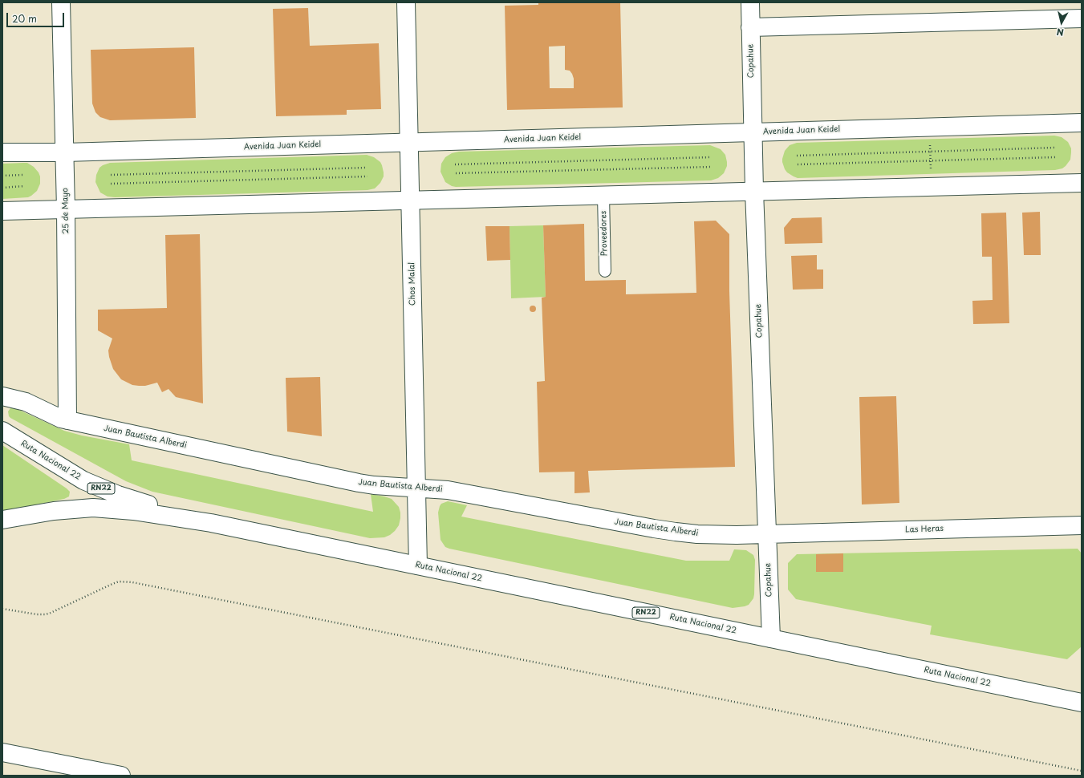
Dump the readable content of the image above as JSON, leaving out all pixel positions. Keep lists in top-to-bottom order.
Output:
{
  "streets": {
    "main road": [
      "Copahue",
      "Avenida Juan Keidel",
      "25 de Mayo",
      "Chos Malal",
      "Juan Bautista Alberdi",
      "Ruta Nacional 22",
      "RN22",
      "Las Heras"
    ],
    "lane": ["Proveedores"]
  },
  "crossings": [
    ["Copahue", "Avenida Juan Keidel"],
    ["Copahue", "Juan Bautista Alberdi"],
    ["Copahue", "Ruta Nacional 22"],
    ["Copahue", "Las Heras"],
    ["Avenida Juan Keidel", "25 de Mayo"],
    ["Avenida Juan Keidel", "Chos Malal"],
    ["25 de Mayo", "Juan Bautista Alberdi"],
    ["Chos Malal", "Juan Bautista Alberdi"],
    ["Chos Malal", "Ruta Nacional 22"],
    ["Juan Bautista Alberdi", "Las Heras"]
  ],
  "scale_bar": "20 m",
  "north": "bottom"
}
